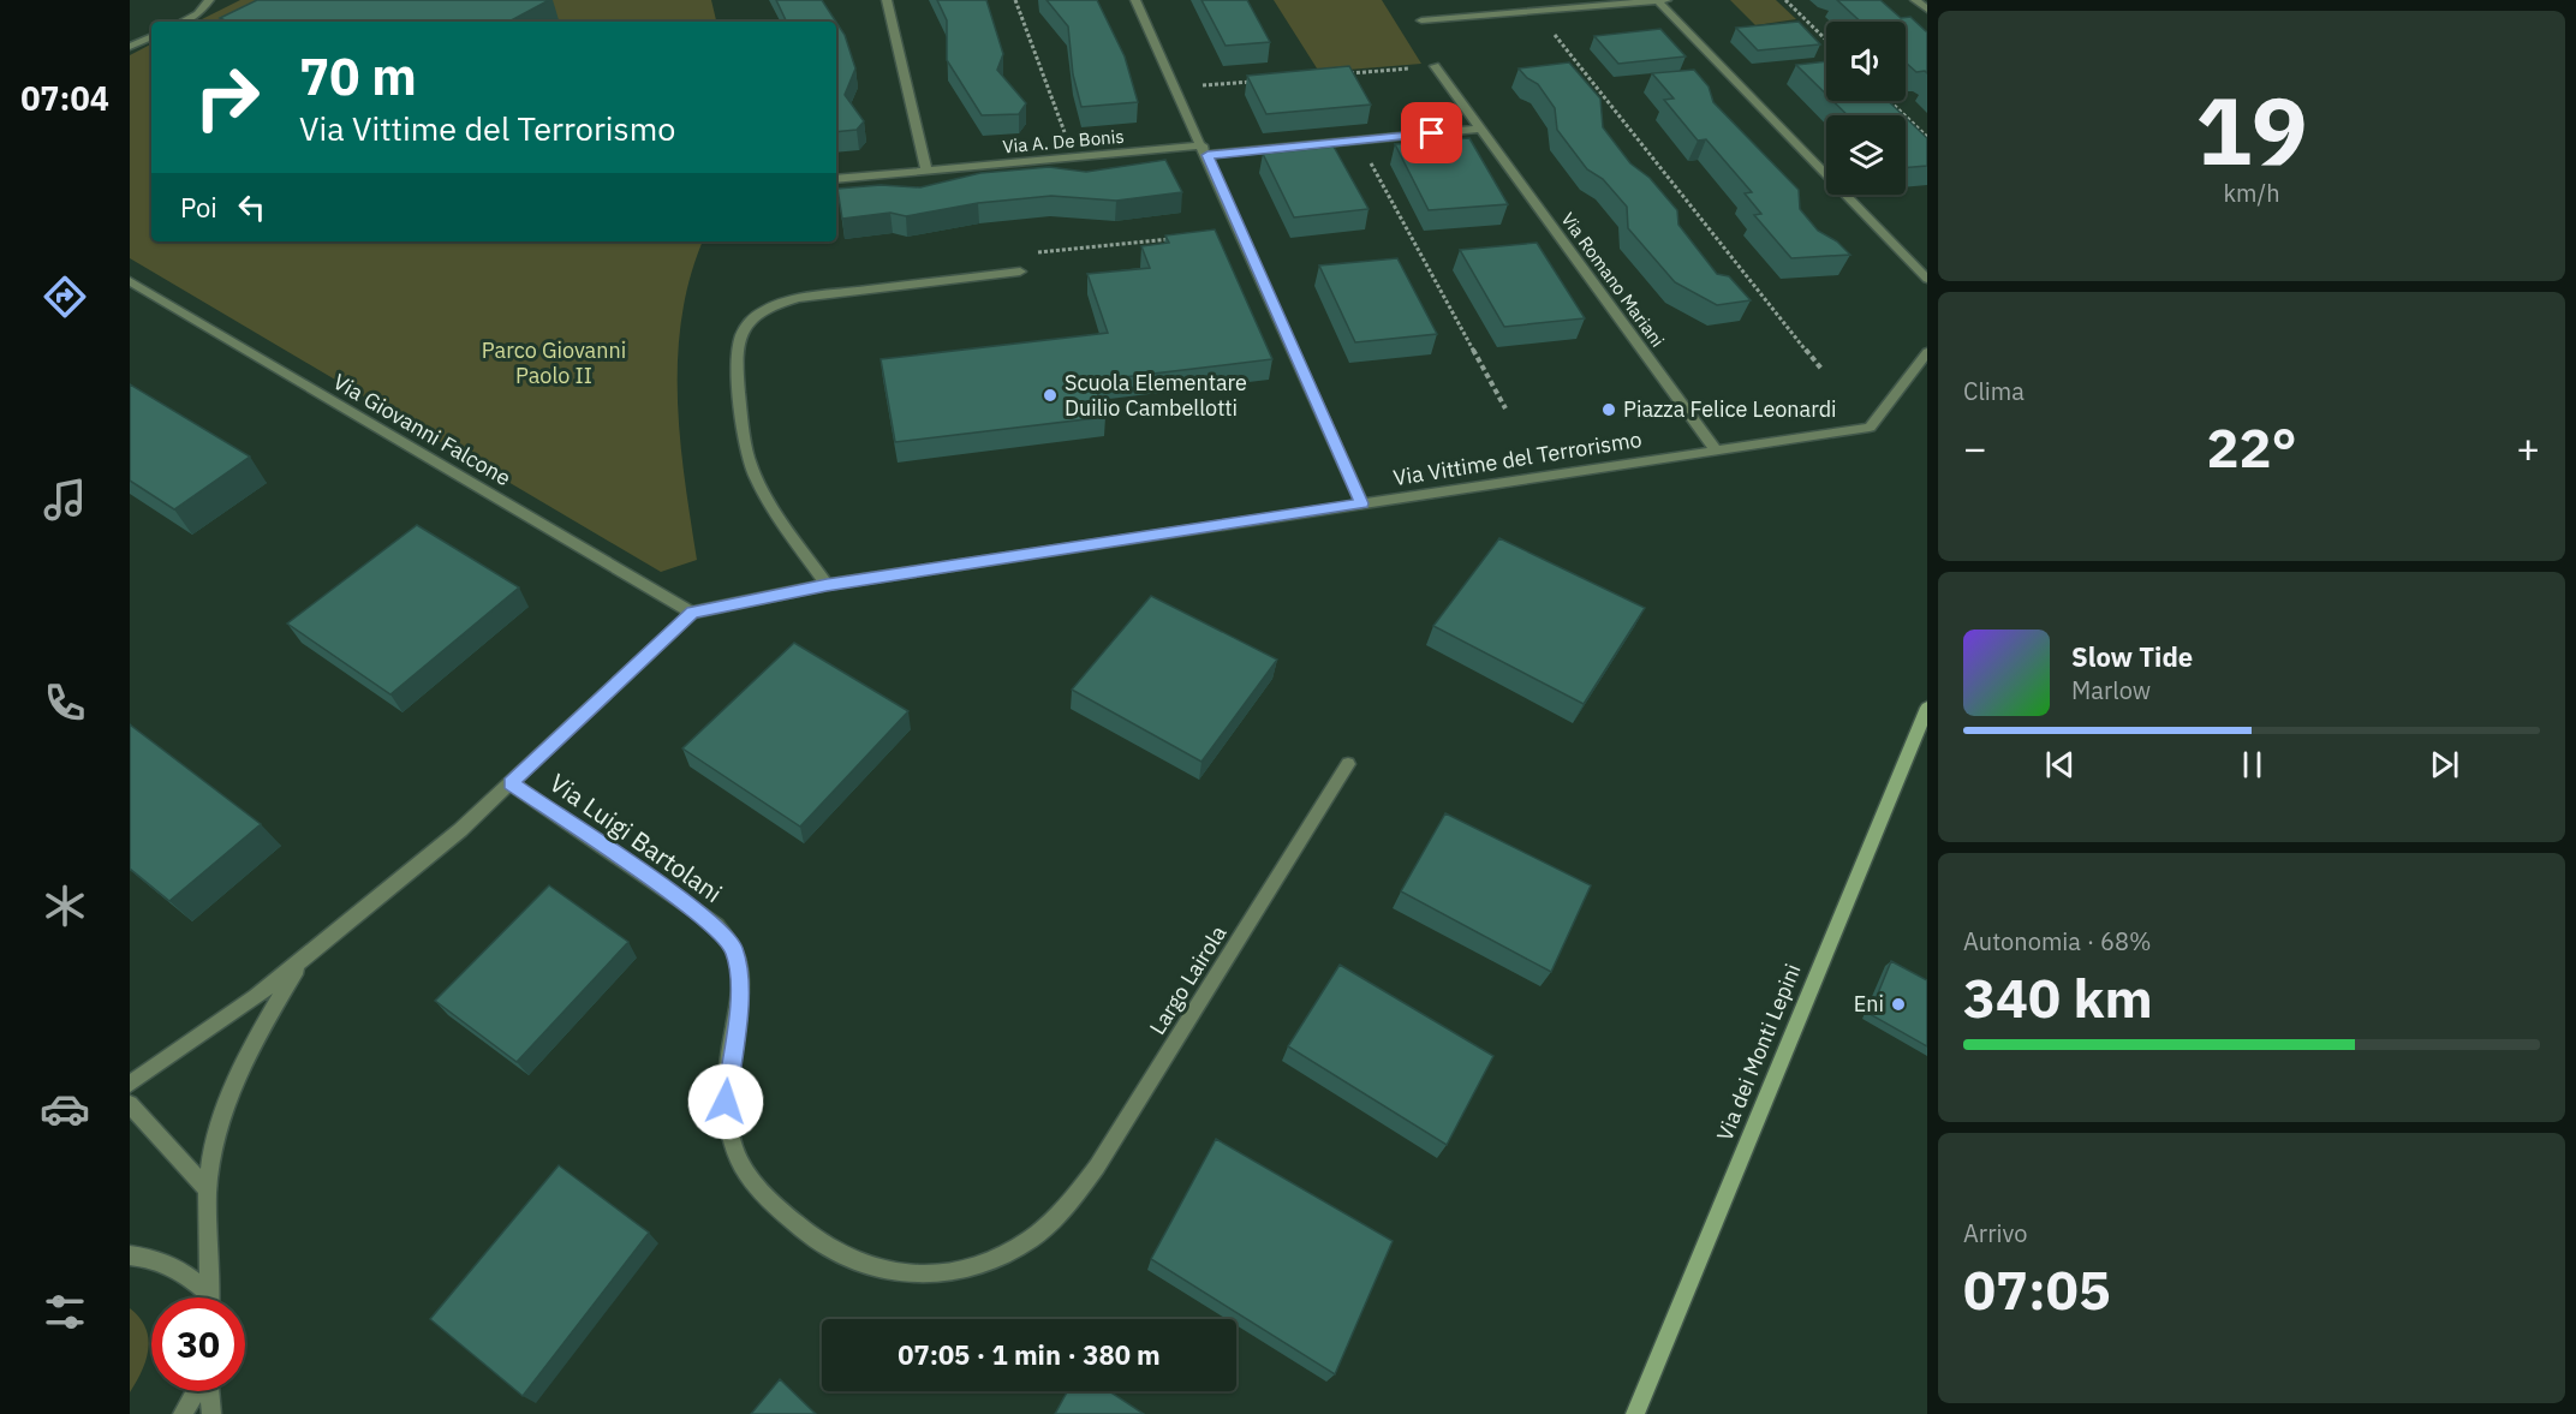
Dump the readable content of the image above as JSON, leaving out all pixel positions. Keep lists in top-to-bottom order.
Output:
{
  "streets": {
    "street": [
      "Via A. De Bonis",
      "Via Romano Mariani",
      "Via Giovanni Falcone",
      "Via Vittime del Terrorismo",
      "Via Luigi Bartolani",
      "Largo Lairola",
      "Via dei Monti Lepini"
    ]
  },
  "crossings": [
    ["Via Romano Mariani", "Via Vittime del Terrorismo"],
    ["Via Giovanni Falcone", "Via Vittime del Terrorismo"],
    ["Via Luigi Bartolani", "Largo Lairola"]
  ],
  "parks": ["Parco Giovanni Paolo II"],
  "places": ["Scuola Elementare Duilio Cambellotti", "Piazza Felice Leonardi", "Eni"],
  "page": {
    "tabs": "07:04",
    "tile": [
      ["19", "km/h"],
      "Clima",
      ["Autonomia · 68%", "340 km"],
      ["Arrivo", "07:05"]
    ],
    "turn": ["70 m", "Via Vittime del Terrorismo"],
    "then": "Poi",
    "heat": ["−", "22°", "+"],
    "song": ["Slow Tide", "Marlow"],
    "limit": "30",
    "trip": "07:05 · 1 min · 380 m"
  }
}
